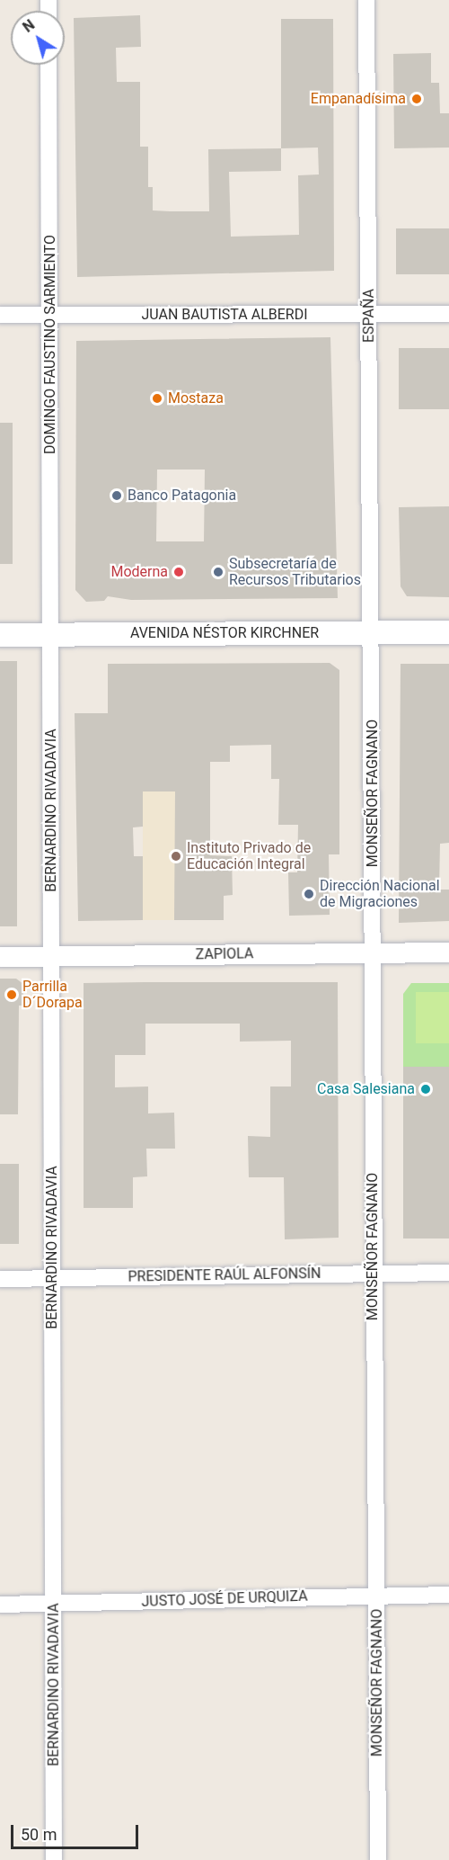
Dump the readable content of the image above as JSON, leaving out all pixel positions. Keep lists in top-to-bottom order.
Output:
{
  "streets": {
    "main road": ["AVENIDA NÉSTOR KIRCHNER"],
    "street": [
      "JUAN BAUTISTA ALBERDI",
      "ESPAÑA",
      "DOMINGO FAUSTINO SARMIENTO",
      "MONSEÑOR FAGNANO",
      "BERNARDINO RIVADAVIA",
      "ZAPIOLA",
      "PRESIDENTE RAÚL ALFONSÍN",
      "JUSTO JOSÉ DE URQUIZA"
    ]
  },
  "crossings": [
    ["JUAN BAUTISTA ALBERDI", "ESPAÑA"],
    ["JUAN BAUTISTA ALBERDI", "DOMINGO FAUSTINO SARMIENTO"],
    ["ESPAÑA", "AVENIDA NÉSTOR KIRCHNER"],
    ["ESPAÑA", "MONSEÑOR FAGNANO"],
    ["DOMINGO FAUSTINO SARMIENTO", "AVENIDA NÉSTOR KIRCHNER"],
    ["DOMINGO FAUSTINO SARMIENTO", "BERNARDINO RIVADAVIA"],
    ["AVENIDA NÉSTOR KIRCHNER", "MONSEÑOR FAGNANO"],
    ["AVENIDA NÉSTOR KIRCHNER", "BERNARDINO RIVADAVIA"],
    ["MONSEÑOR FAGNANO", "ZAPIOLA"],
    ["MONSEÑOR FAGNANO", "PRESIDENTE RAÚL ALFONSÍN"],
    ["MONSEÑOR FAGNANO", "JUSTO JOSÉ DE URQUIZA"],
    ["BERNARDINO RIVADAVIA", "ZAPIOLA"],
    ["BERNARDINO RIVADAVIA", "PRESIDENTE RAÚL ALFONSÍN"],
    ["BERNARDINO RIVADAVIA", "JUSTO JOSÉ DE URQUIZA"]
  ],
  "places": [
    "Empanadísima",
    "Mostaza",
    "Banco Patagonia",
    "Moderna",
    "Subsecretaría de Recursos Tributarios",
    "Instituto Privado de Educación Integral",
    "Dirección Nacional de Migraciones",
    "Parrilla D´Dorapa",
    "Casa Salesiana"
  ],
  "scale_bar": "50 m",
  "north": "top left"
}
